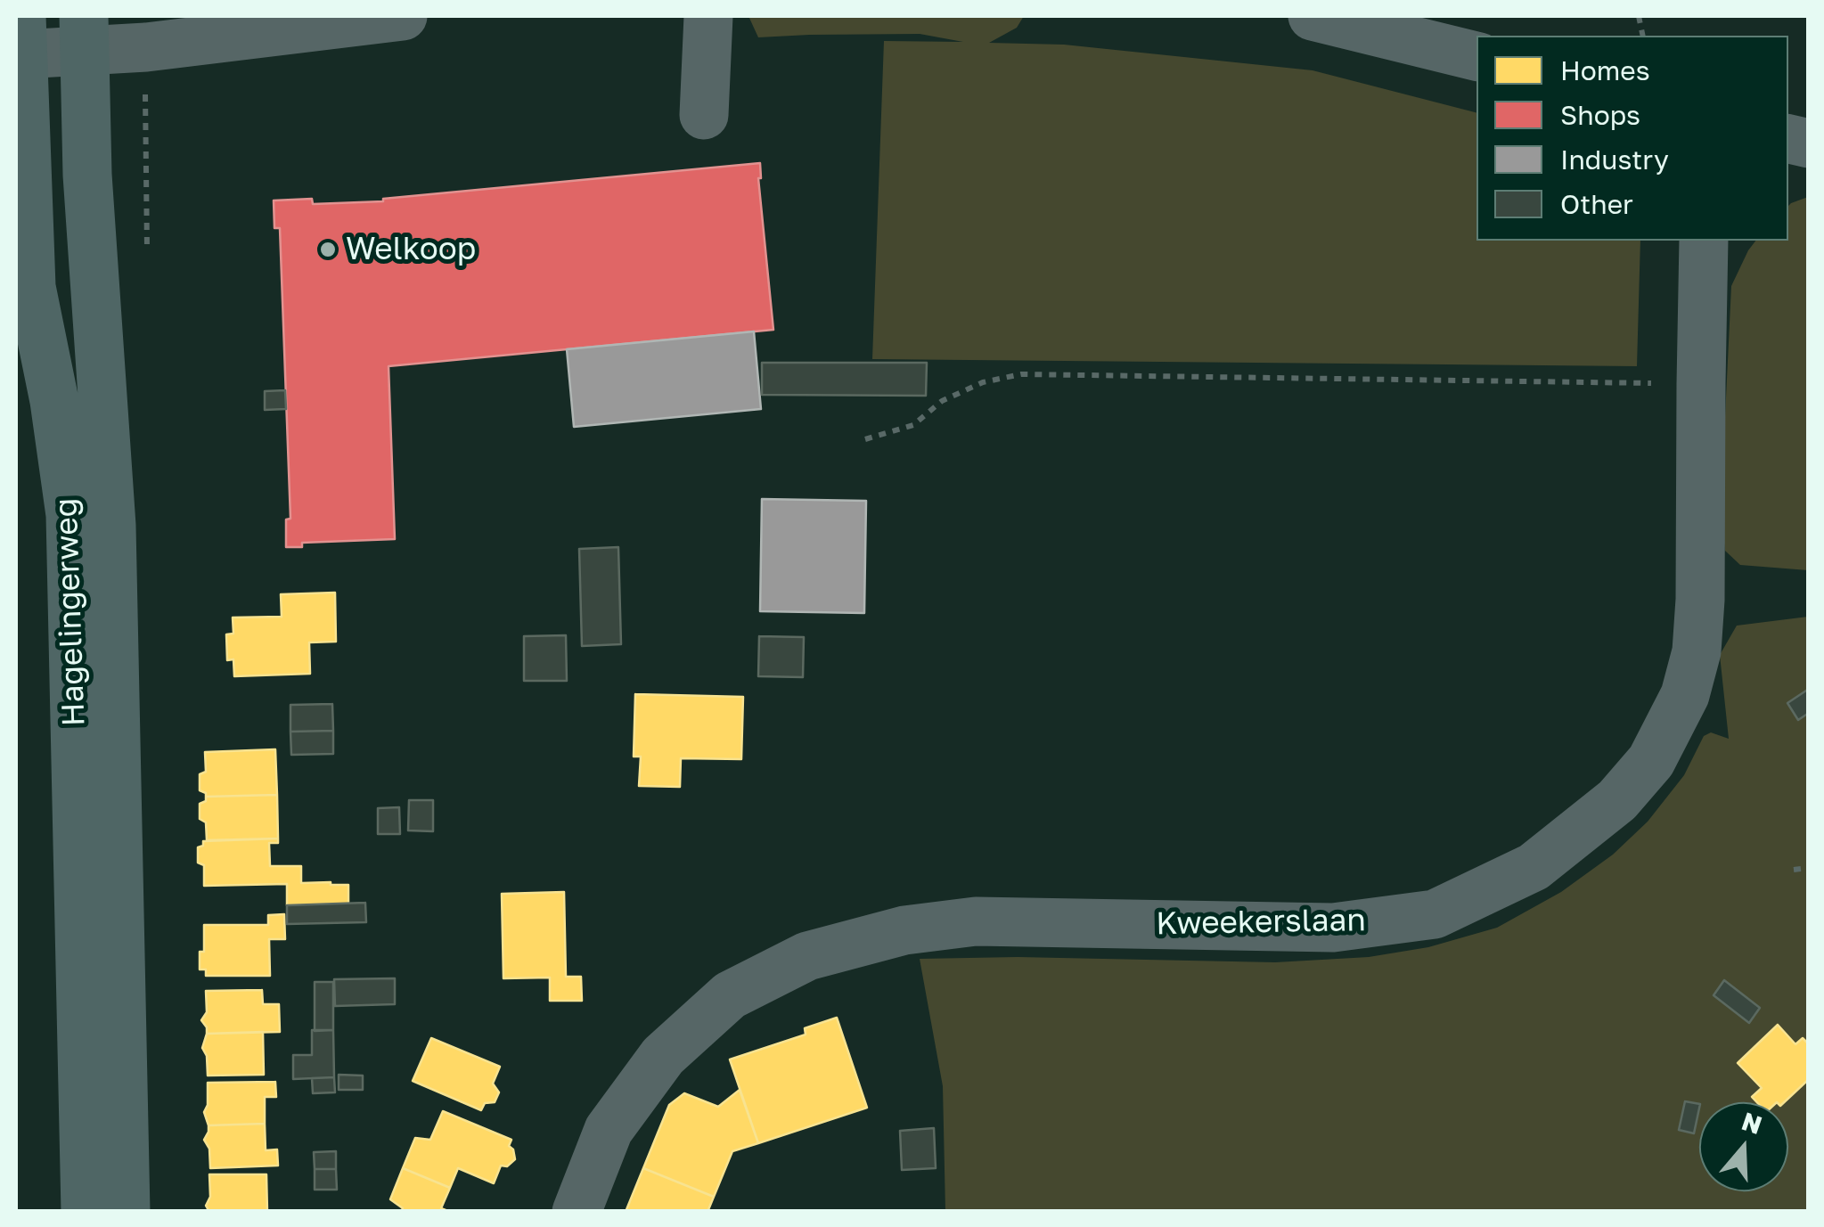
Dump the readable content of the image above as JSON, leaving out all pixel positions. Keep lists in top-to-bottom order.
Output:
{
  "streets": {
    "main road": ["Hagelingerweg"],
    "street": ["Kweekerslaan"]
  },
  "places": ["Welkoop"],
  "legend": [
    "Homes",
    "Shops",
    "Industry",
    "Other"
  ],
  "north": "top"
}
